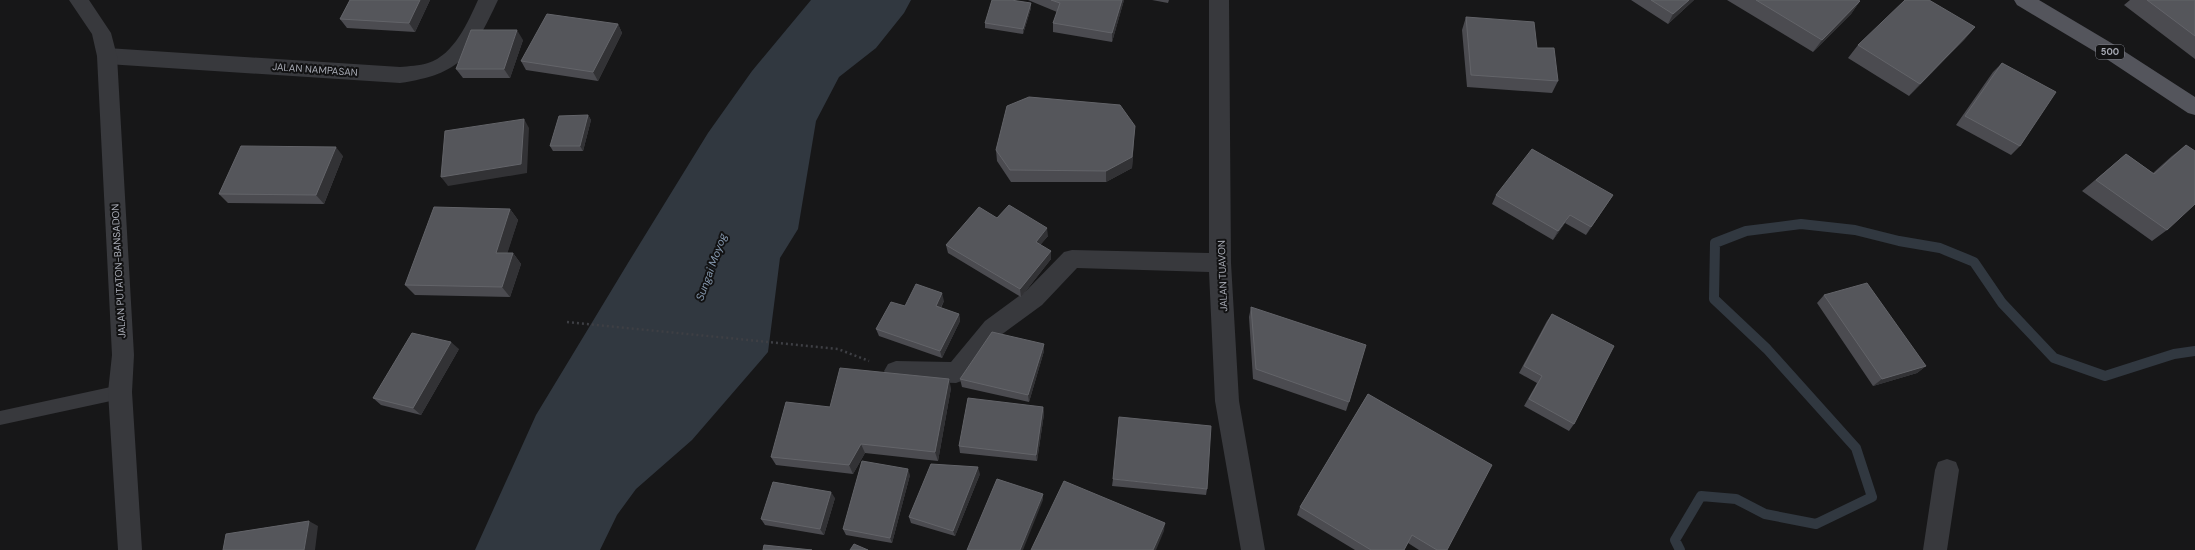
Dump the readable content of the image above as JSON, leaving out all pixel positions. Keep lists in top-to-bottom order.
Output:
{
  "streets": {
    "main road": ["500"],
    "street": ["JALAN NAMPASAN", "JALAN PUTATON-BANSADON", "JALAN TUAVON"]
  },
  "crossings": [
    ["JALAN NAMPASAN", "JALAN PUTATON-BANSADON"]
  ],
  "water": ["Sungai Moyog"]
}
